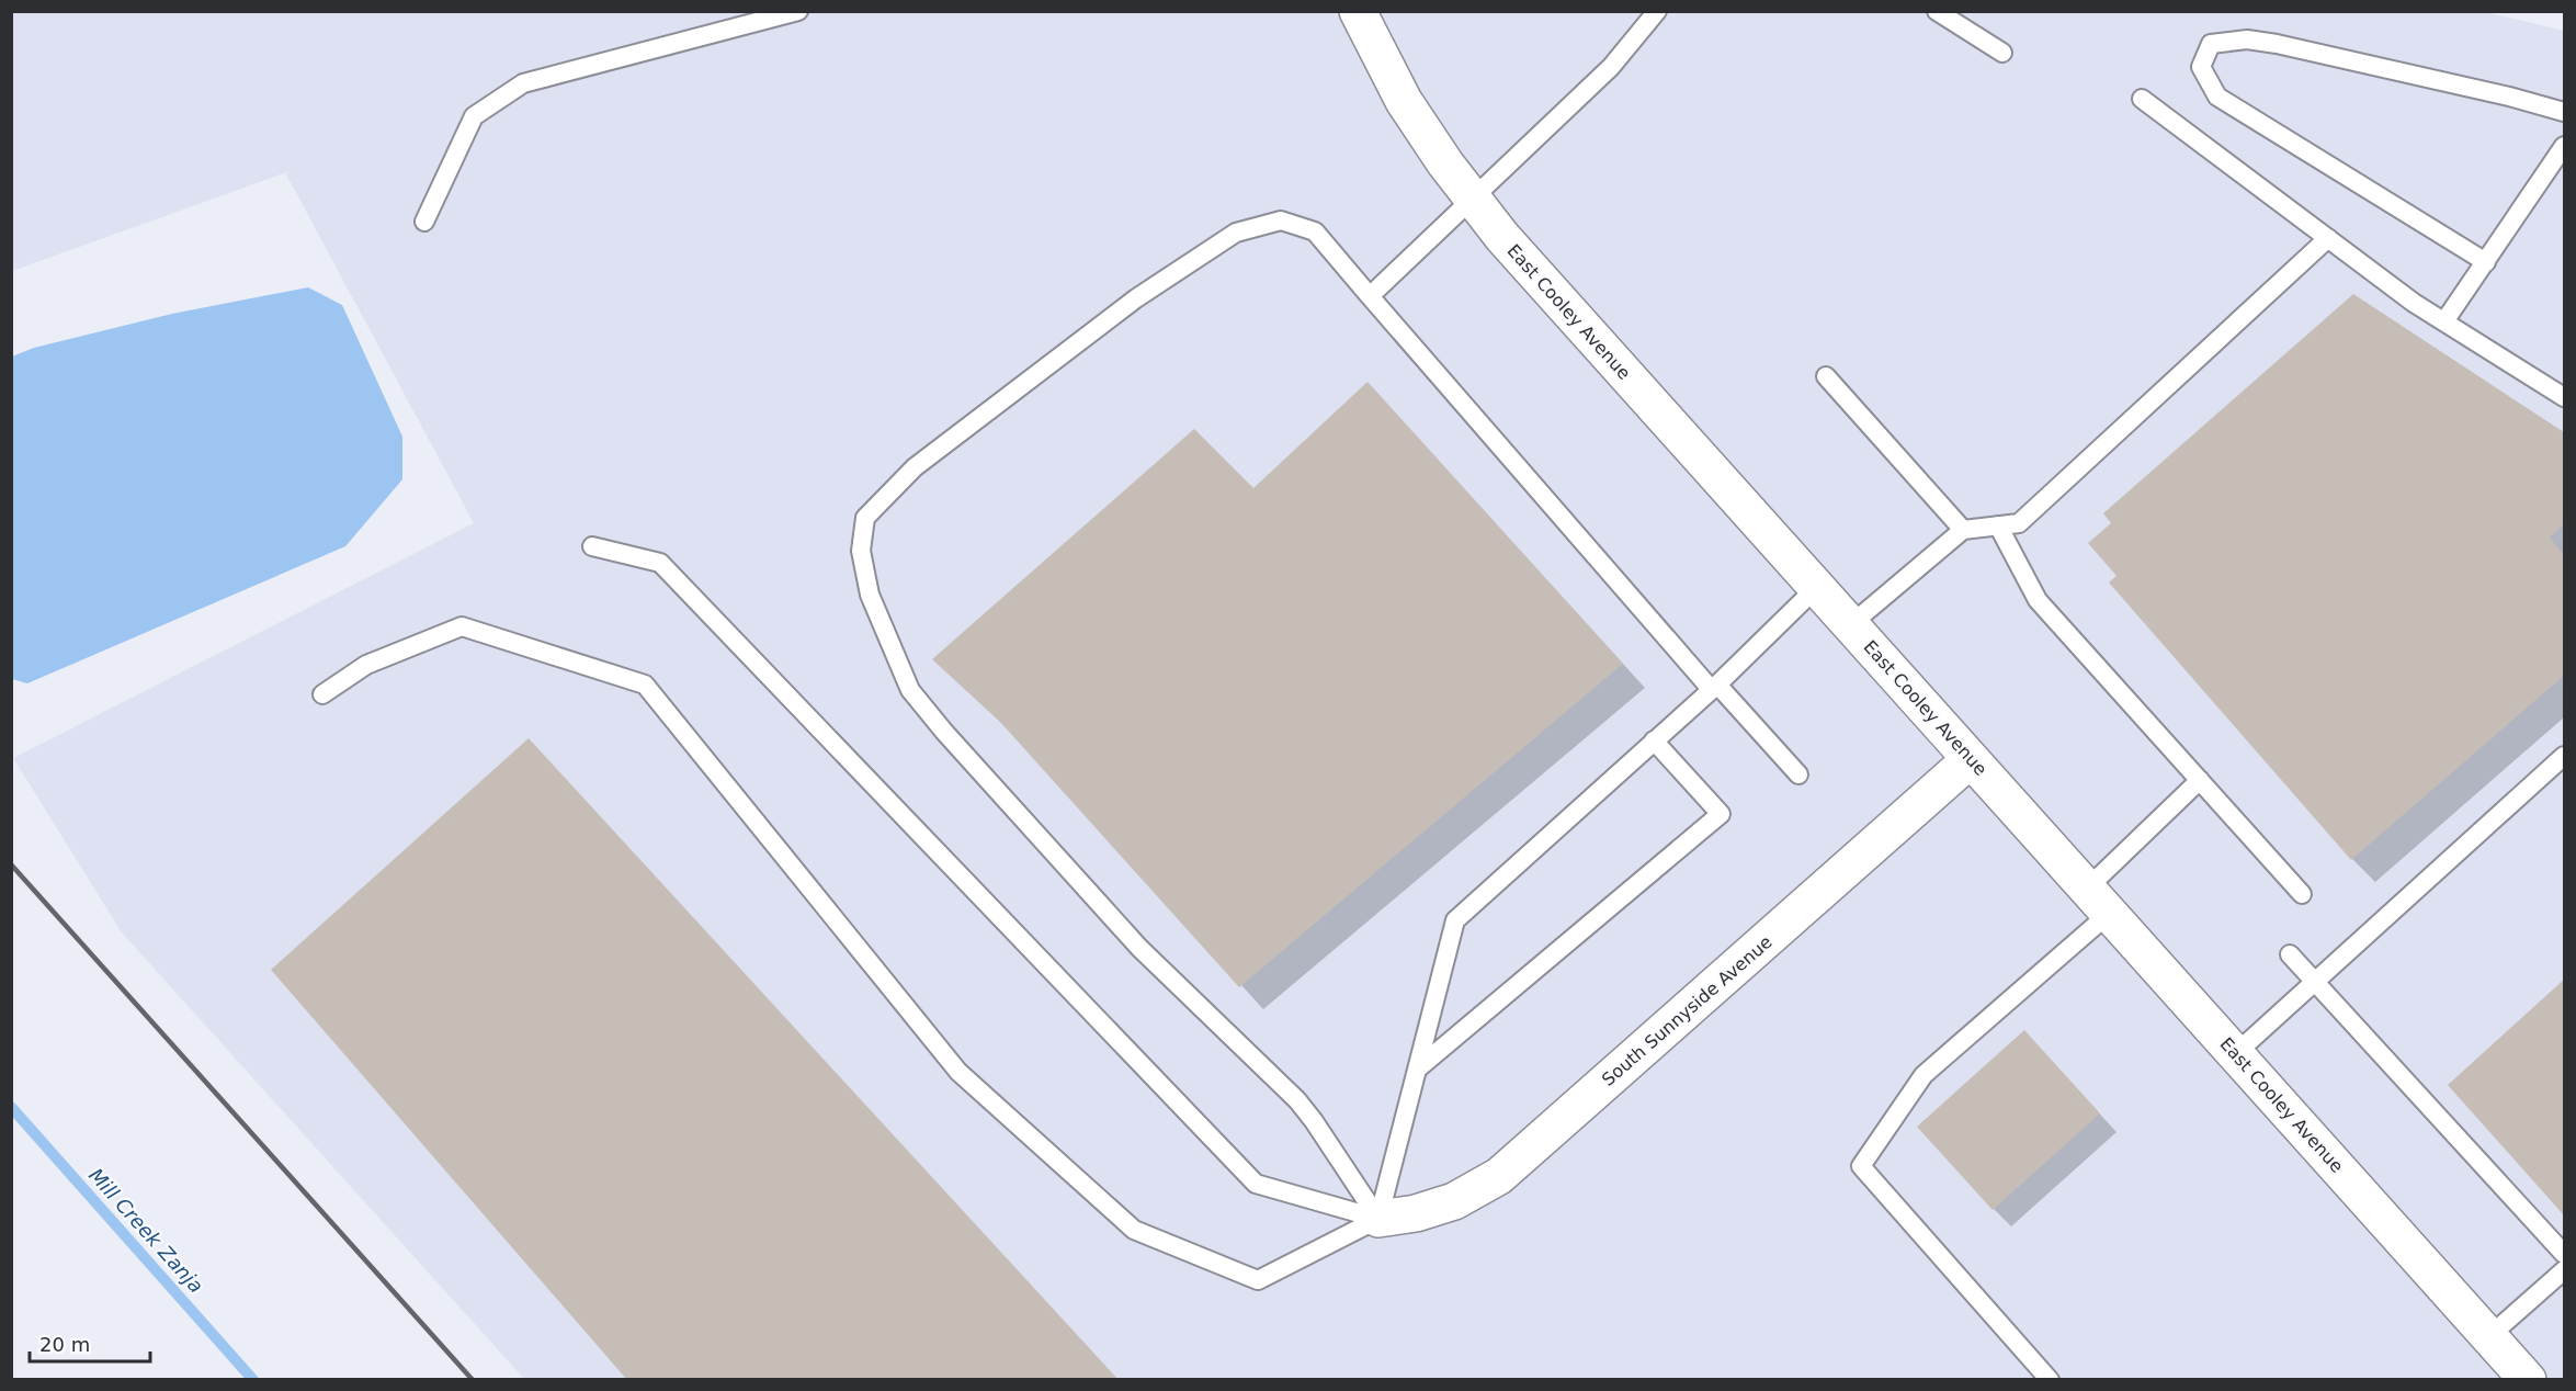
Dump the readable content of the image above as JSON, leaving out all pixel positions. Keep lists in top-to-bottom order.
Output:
{
  "streets": {
    "street": ["East Cooley Avenue", "South Sunnyside Avenue"]
  },
  "crossings": [
    ["East Cooley Avenue", "South Sunnyside Avenue"]
  ],
  "water": ["Mill Creek Zanja"],
  "scale_bar": "20 m"
}
